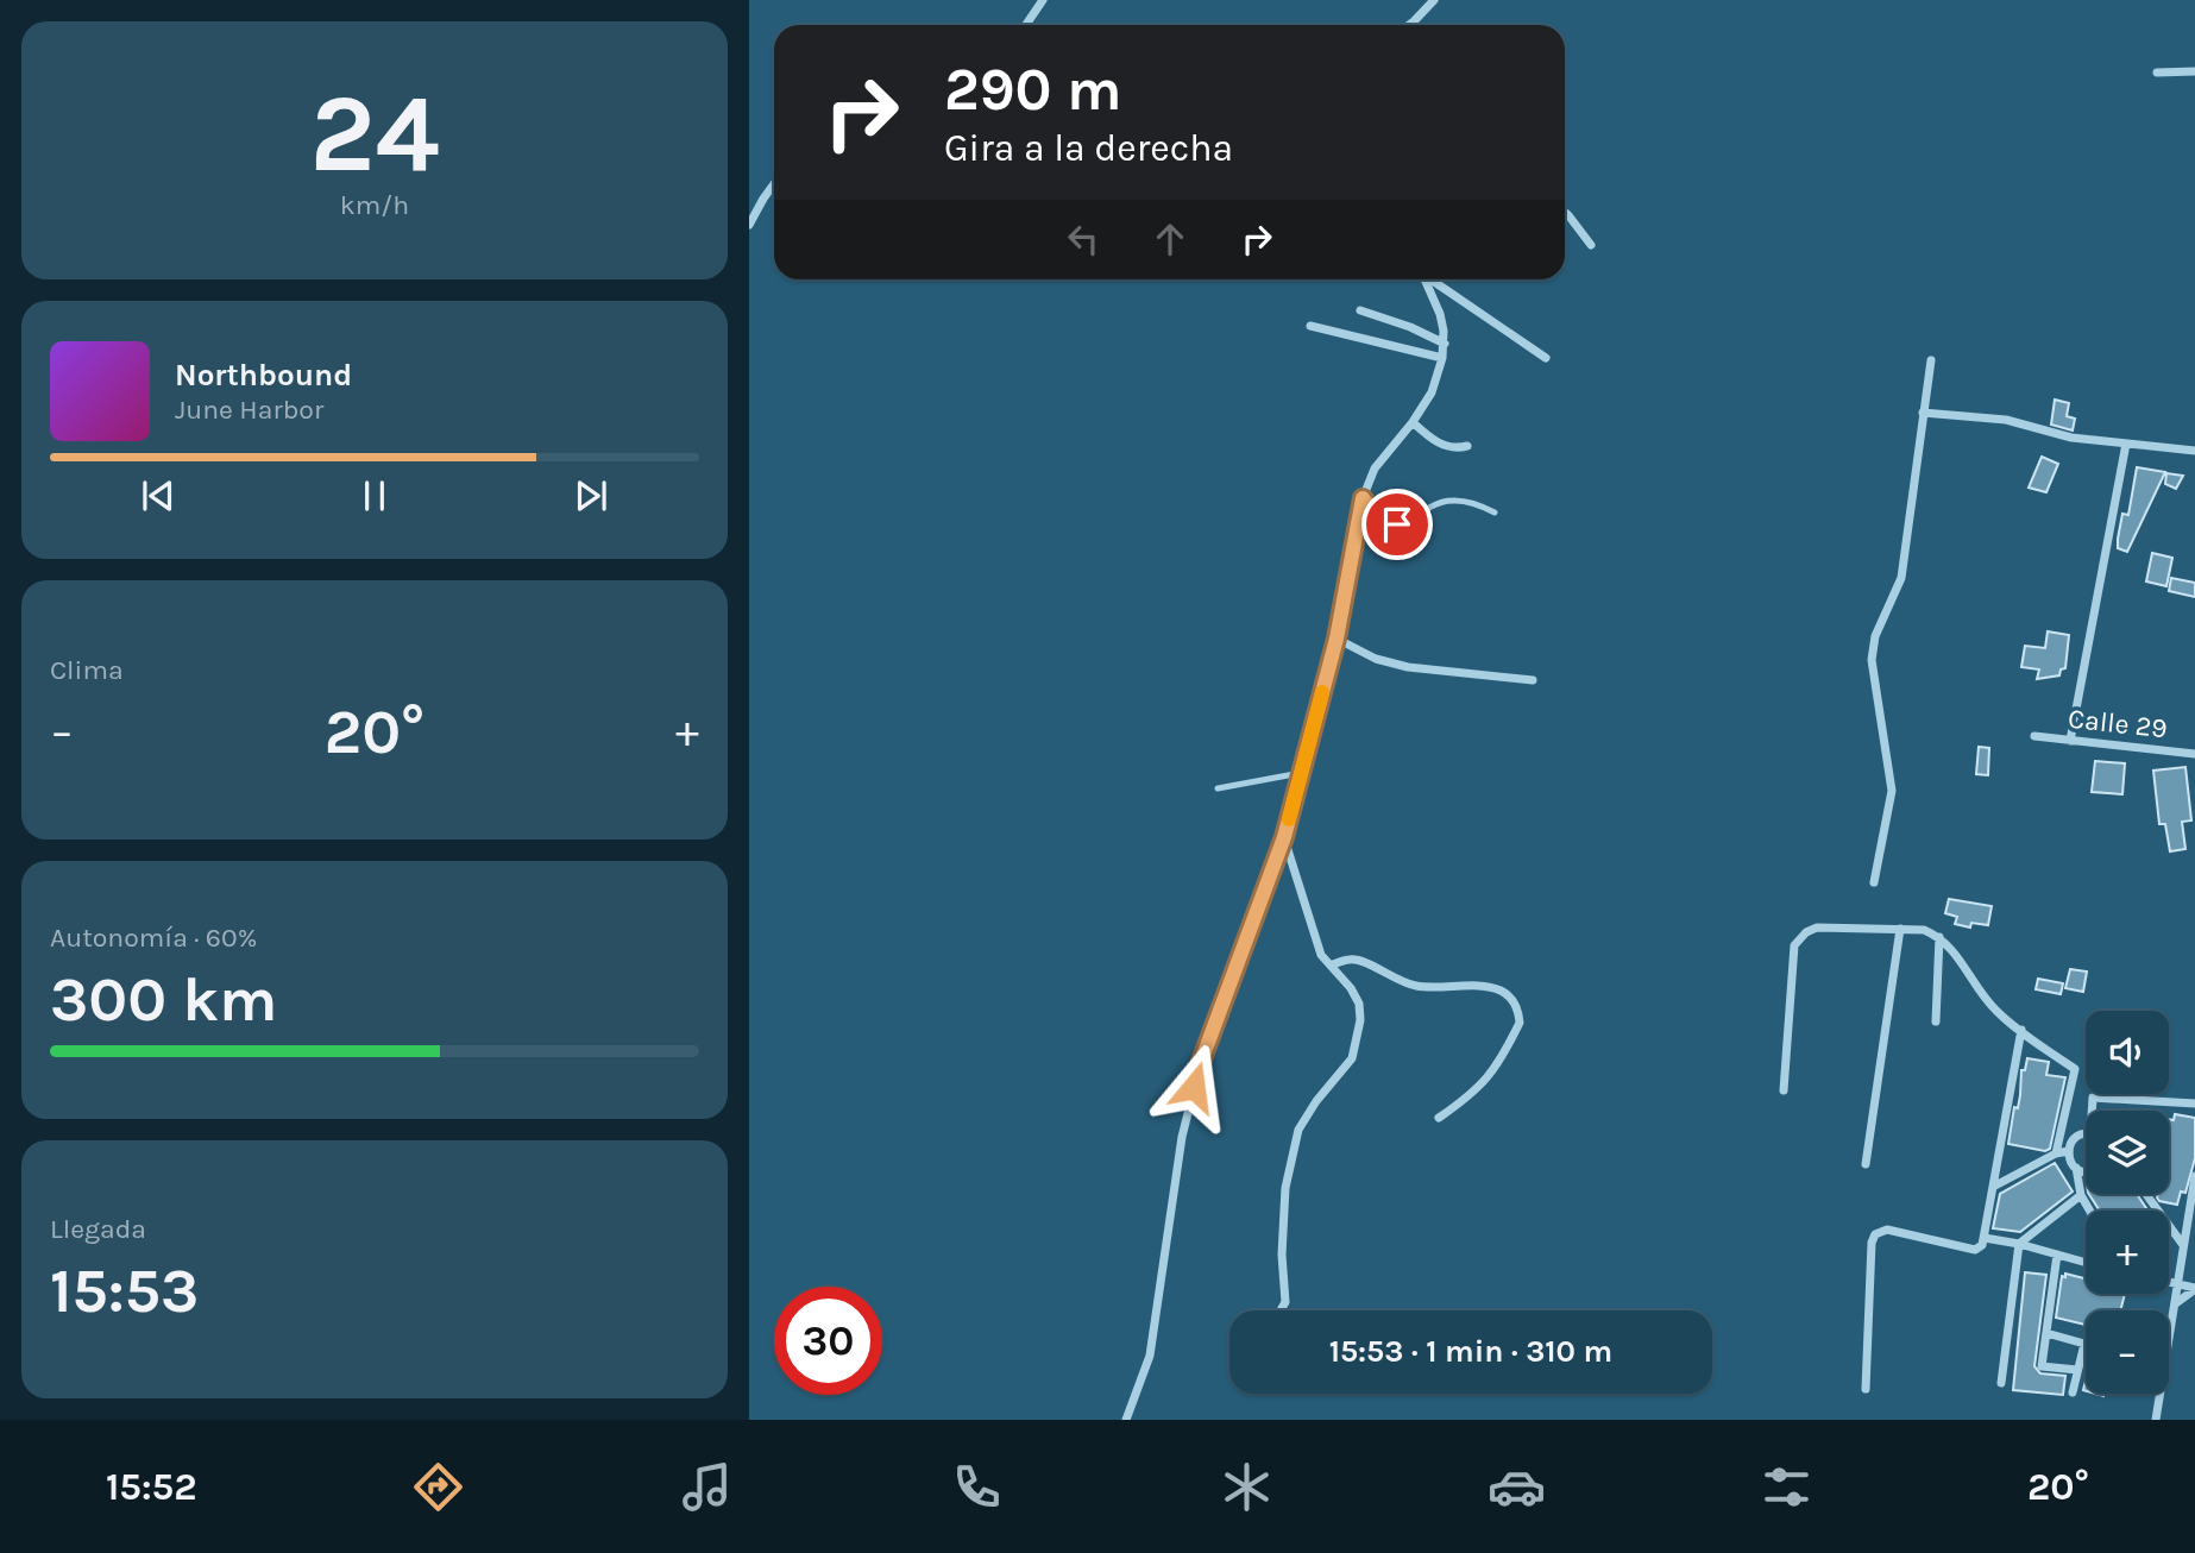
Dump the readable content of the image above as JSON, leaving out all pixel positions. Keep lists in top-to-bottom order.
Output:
{
  "streets": {
    "street": ["Calle 29"]
  },
  "page": {
    "tile": [
      ["24", "km/h"],
      "Clima",
      ["Autonomía · 60%", "300 km"],
      ["Llegada", "15:53"]
    ],
    "turn": ["290 m", "Gira a la derecha"],
    "song": ["Northbound", "June Harbor"],
    "heat": ["−", "20°", "+"],
    "map_buttons": ["+", "−"],
    "limit": "30",
    "trip": "15:53 · 1 min · 310 m",
    "tabs": ["15:52", "20°"]
  }
}
